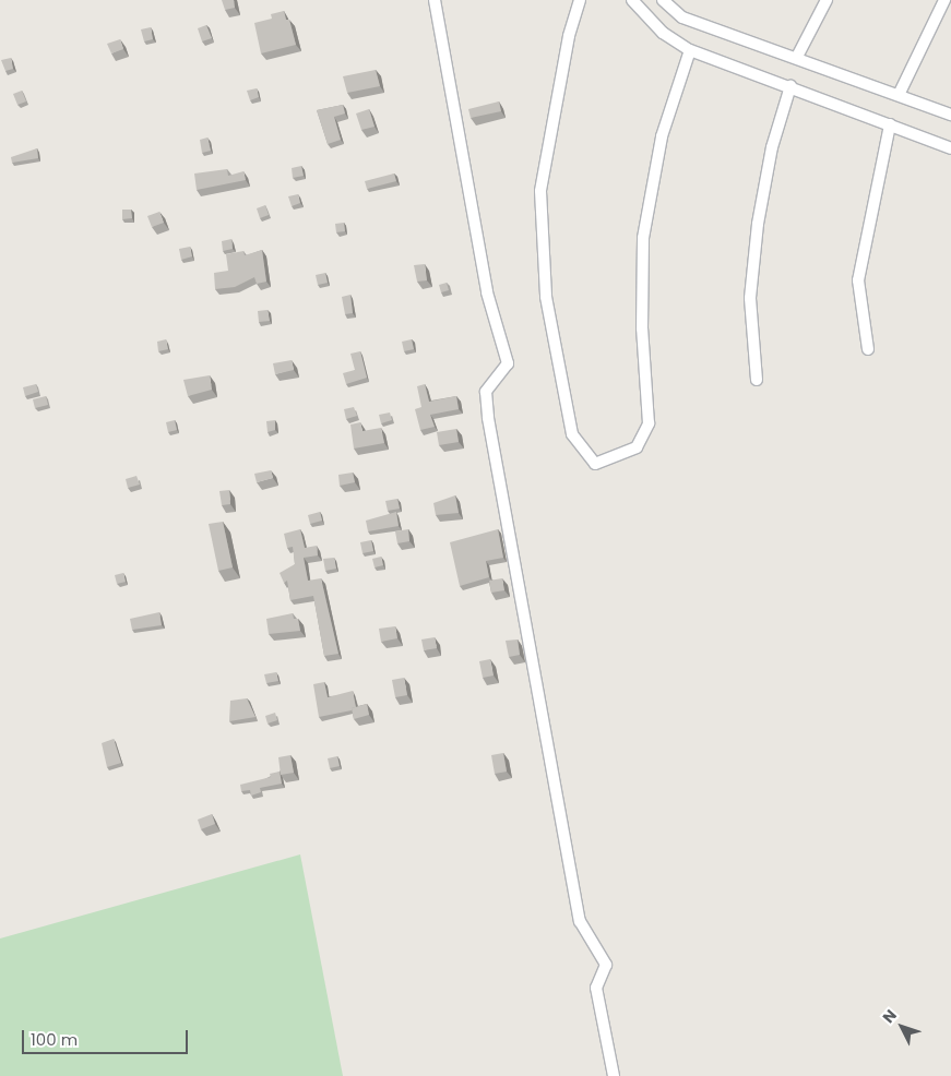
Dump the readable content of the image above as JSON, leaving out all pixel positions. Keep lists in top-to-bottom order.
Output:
{
  "scale_bar": "100 m",
  "north": "top left"
}
